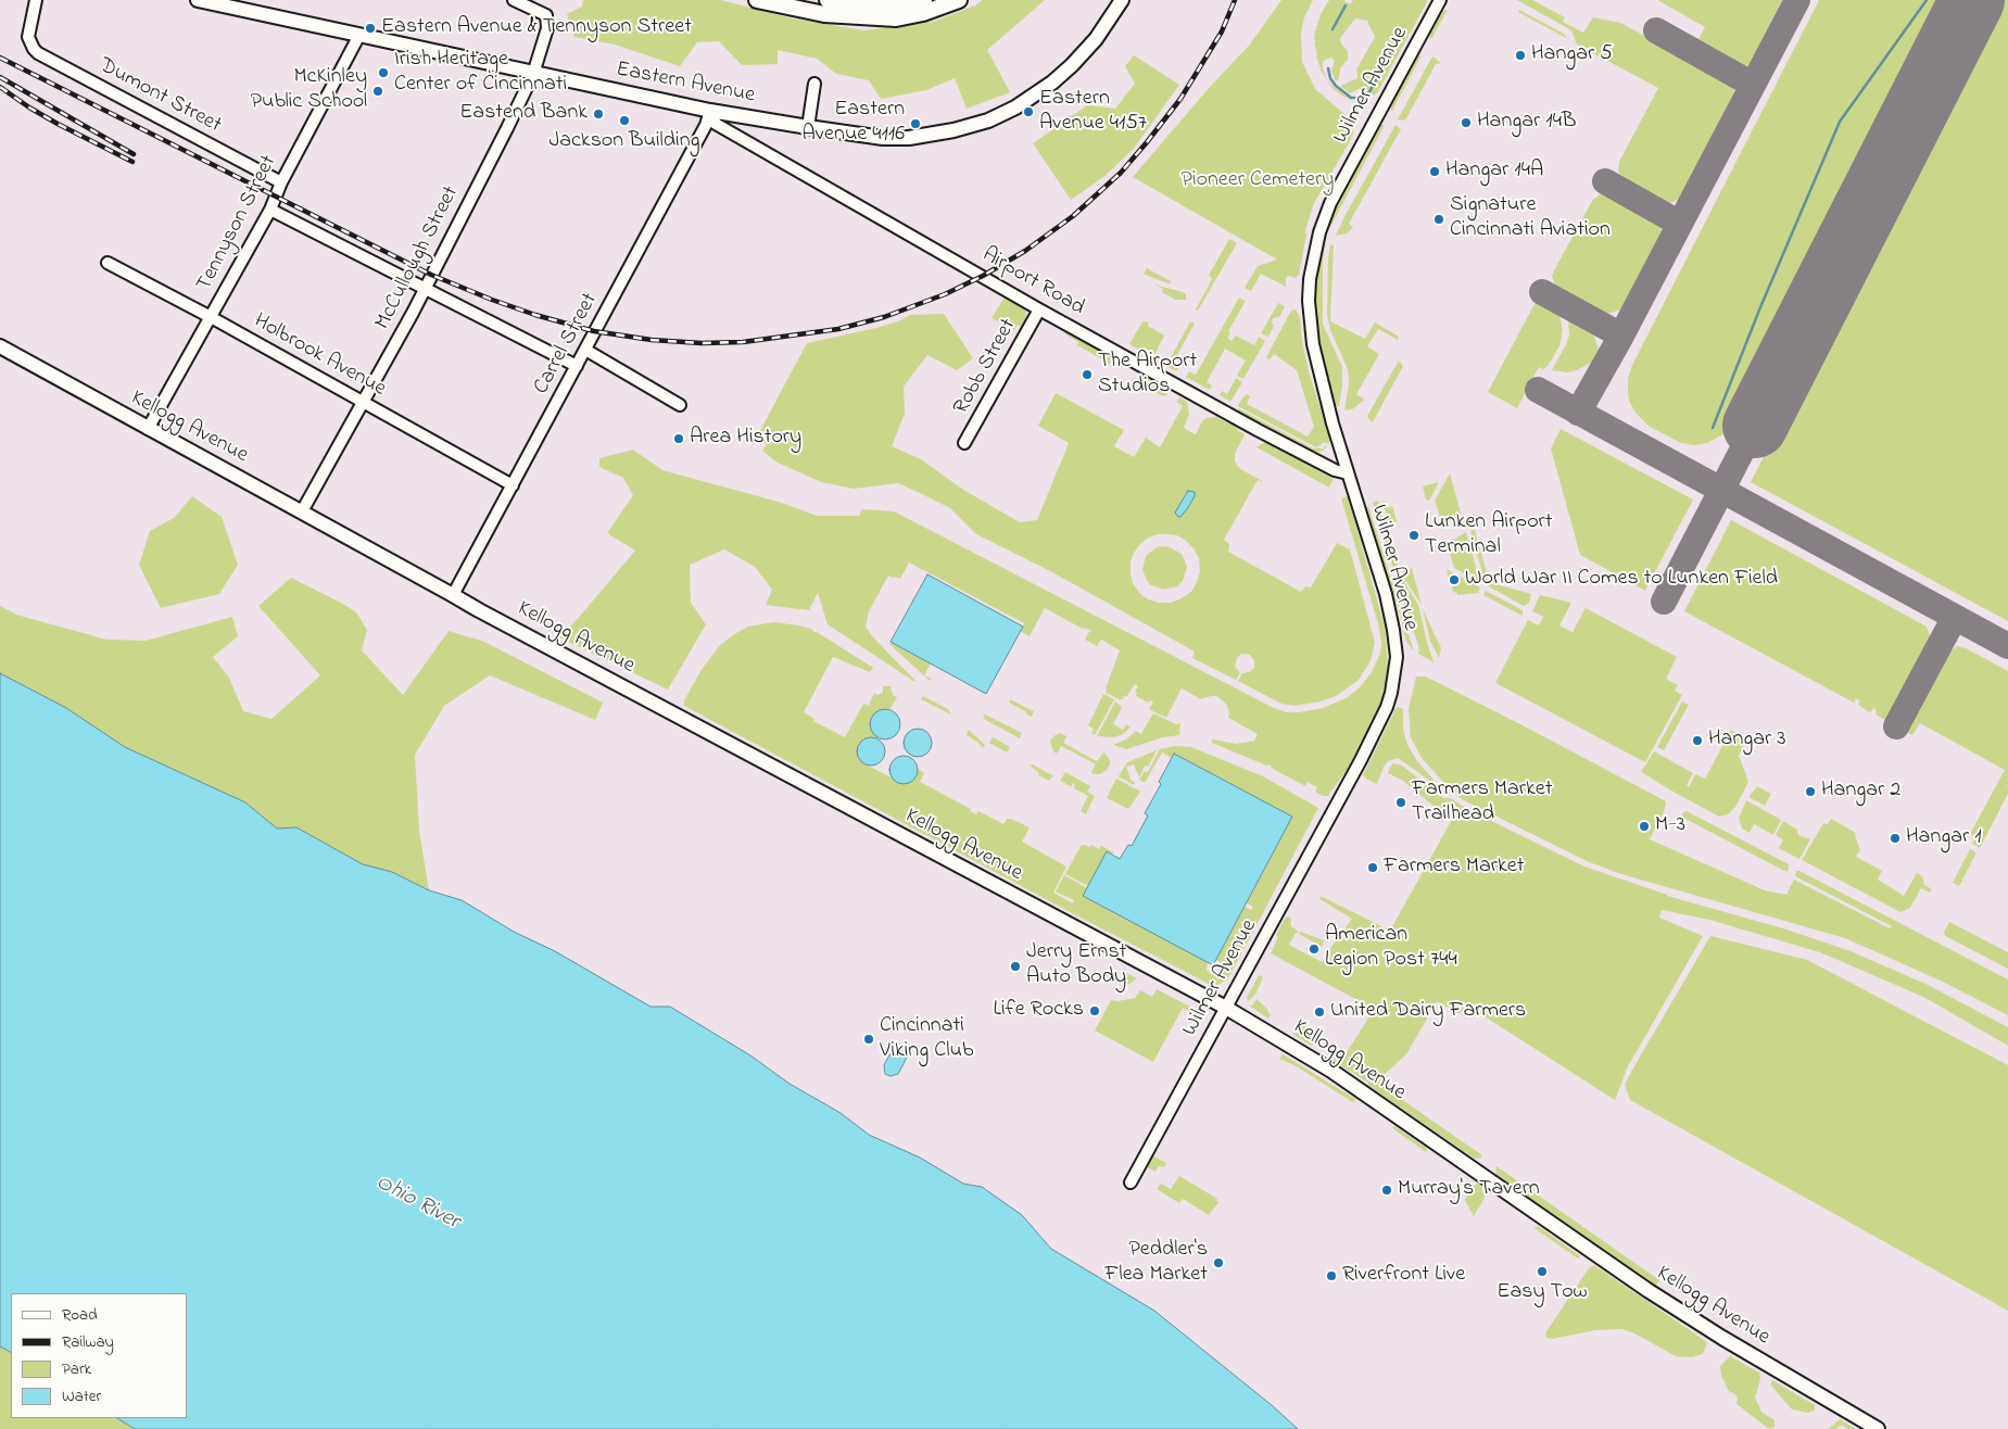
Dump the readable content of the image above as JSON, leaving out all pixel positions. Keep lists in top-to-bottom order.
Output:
{
  "streets": {
    "main road": ["Eastern Avenue", "Kellogg Avenue"],
    "street": [
      "Wilmer Avenue",
      "Dumont Street",
      "Tennyson Street",
      "McCullough Street",
      "Airport Road",
      "Carrel Street",
      "Holbrook Avenue",
      "Robb Street"
    ]
  },
  "crossings": [
    ["Eastern Avenue", "Tennyson Street"],
    ["Eastern Avenue", "McCullough Street"],
    ["Eastern Avenue", "Airport Road"],
    ["Eastern Avenue", "Carrel Street"],
    ["Wilmer Avenue", "Airport Road"],
    ["Wilmer Avenue", "Kellogg Avenue"],
    ["Dumont Street", "Tennyson Street"],
    ["Tennyson Street", "Holbrook Avenue"],
    ["Tennyson Street", "Kellogg Avenue"],
    ["McCullough Street", "Holbrook Avenue"],
    ["McCullough Street", "Kellogg Avenue"],
    ["Airport Road", "Carrel Street"],
    ["Airport Road", "Robb Street"],
    ["Carrel Street", "Holbrook Avenue"],
    ["Carrel Street", "Kellogg Avenue"]
  ],
  "water": ["Ohio River"],
  "parks": ["Pioneer Cemetery"],
  "places": [
    "Eastern Avenue & Tennyson Street",
    "Hangar 5",
    "Irish Heritage Center of Cincinnati",
    "McKinley Public School",
    "Eastern Avenue 4157",
    "Eastend Bank",
    "Jackson Building",
    "Hangar 14B",
    "Eastern Avenue 4116",
    "Hangar 14A",
    "Signature Cincinnati Aviation",
    "The Airport Studios",
    "Area History",
    "Lunken Airport Terminal",
    "World War II Comes to Lunken Field",
    "Hangar 3",
    "Hangar 2",
    "Farmers Market Trailhead",
    "M-3",
    "Hangar 1",
    "Farmers Market",
    "American Legion Post 744",
    "Jerry Ernst Auto Body",
    "Life Rocks",
    "United Dairy Farmers",
    "Cincinnati Viking Club",
    "Murray's Tavern",
    "Peddler's Flea Market",
    "Easy Tow",
    "Riverfront Live"
  ],
  "legend": [
    "Road",
    "Railway",
    "Park",
    "Water"
  ]
}
